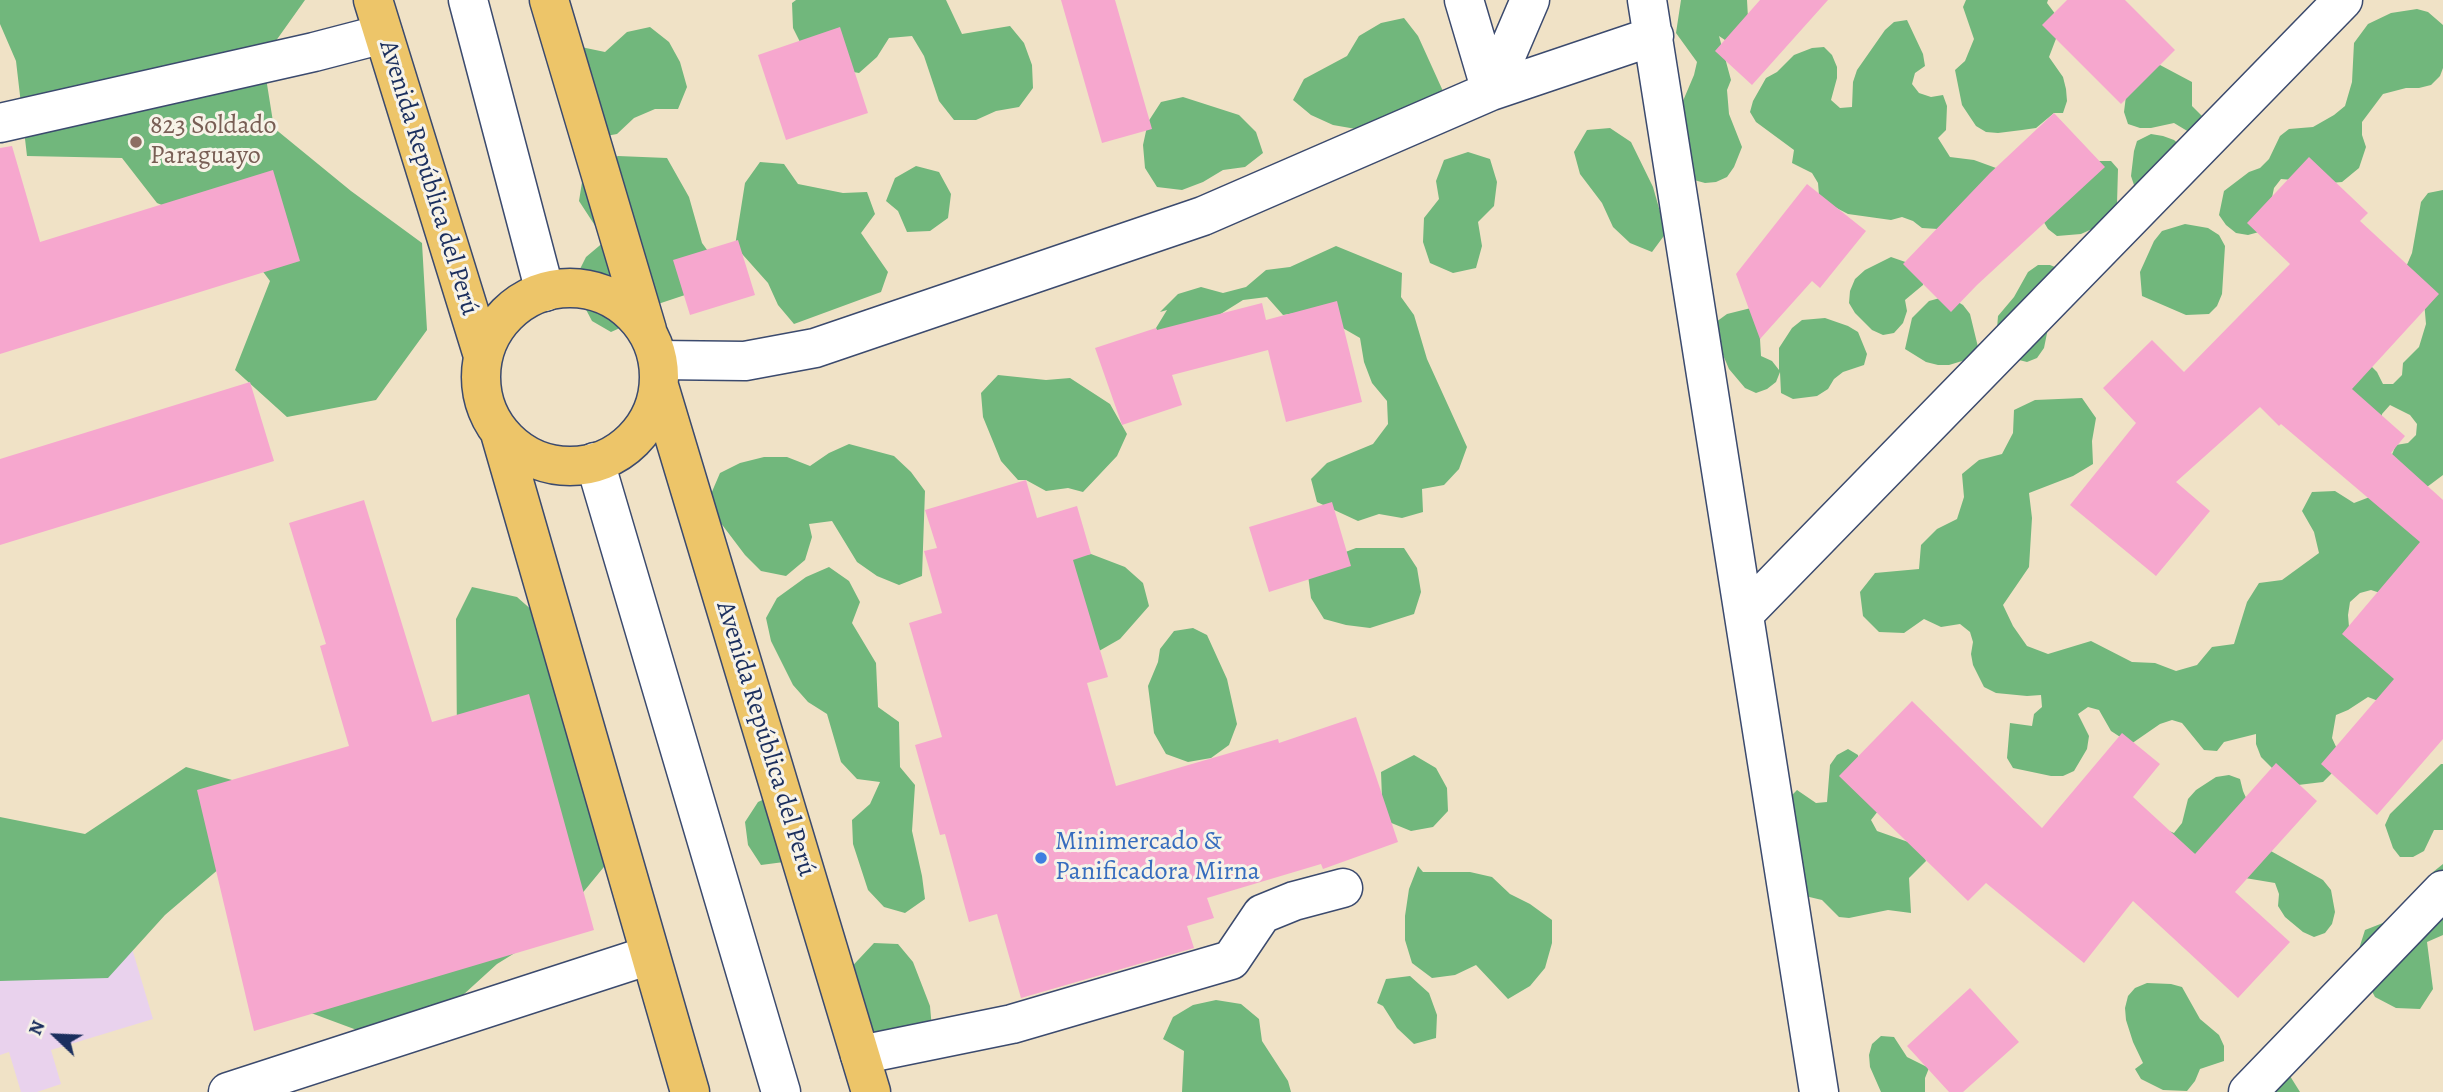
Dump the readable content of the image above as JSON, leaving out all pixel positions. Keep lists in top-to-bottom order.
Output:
{
  "streets": {
    "highway": ["Avenida República del Perú"]
  },
  "places": ["823 Soldado Paraguayo", "Minimercado & Panificadora Mirna"],
  "north": "top left"
}
